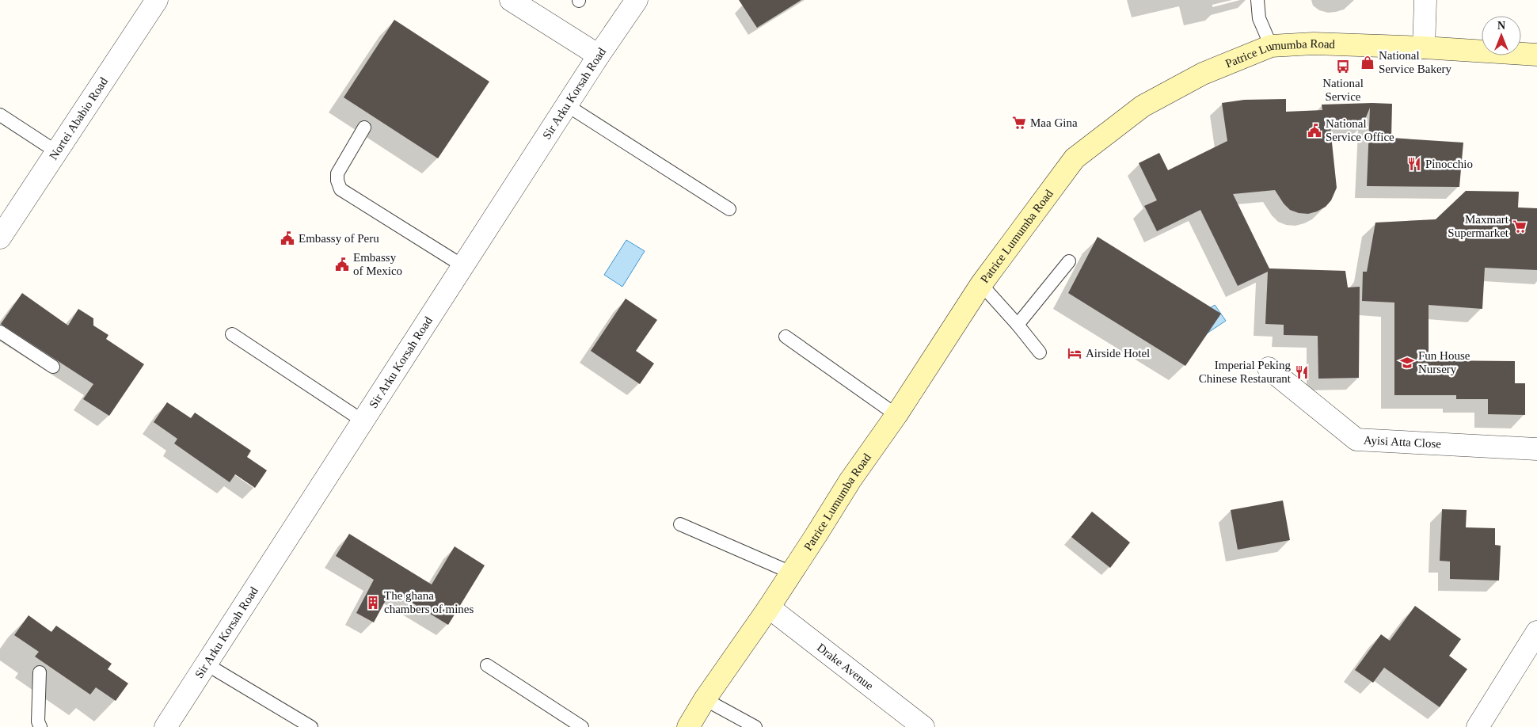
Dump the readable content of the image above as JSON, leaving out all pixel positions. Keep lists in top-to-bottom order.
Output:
{
  "streets": {
    "street": [
      "Patrice Lumumba Road",
      "Sir Arku Korsah Road",
      "Nortei Ababio Road",
      "Ayisi Atta Close",
      "Drake Avenue"
    ]
  },
  "crossings": [
    ["Patrice Lumumba Road", "Drake Avenue"]
  ],
  "places": {
    "shop": ["National Service Bakery"],
    "bus stop": ["National Service"],
    "supermarket": ["Maa Gina", "Maxmart Supermarket"],
    "public building": ["National Service Office", "Embassy of Peru", "Embassy of Mexico"],
    "restaurant": ["Pinocchio", "Imperial Peking Chinese Restaurant"],
    "hotel": ["Airside Hotel"],
    "school or university": ["Fun House Nursery"],
    "building": ["The ghana chambers of mines"]
  },
  "north": "top"
}
